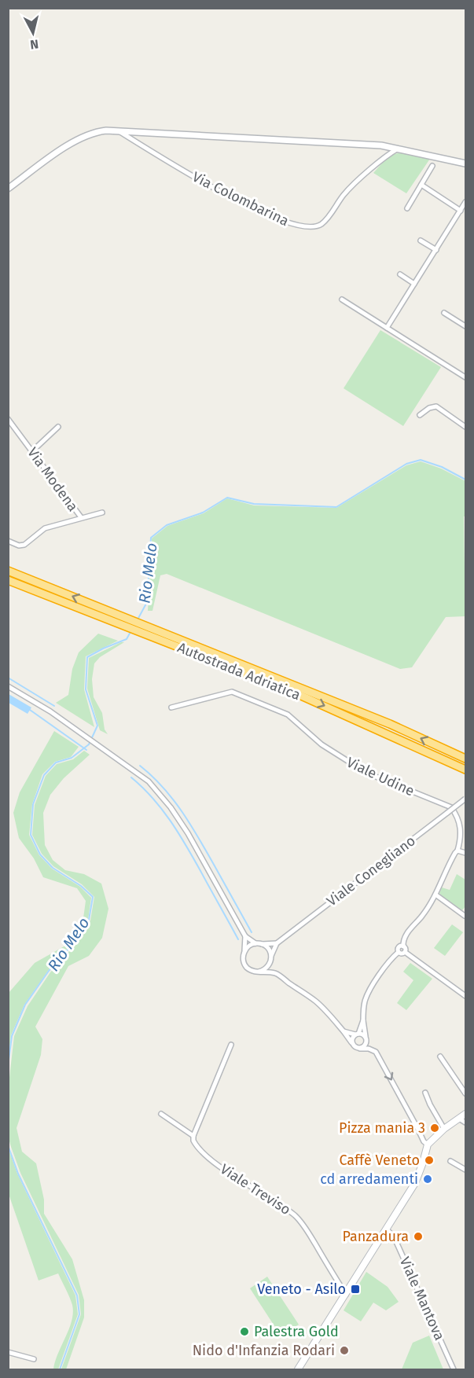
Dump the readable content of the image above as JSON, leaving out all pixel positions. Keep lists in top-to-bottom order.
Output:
{
  "streets": {
    "highway": ["Autostrada Adriatica"],
    "street": [
      "Via Colombarina",
      "Via Modena",
      "Viale Udine",
      "Viale Conegliano",
      "Viale Treviso",
      "Viale Mantova"
    ]
  },
  "water": ["Rio Melo"],
  "places": {
    "other": [
      "Pizza mania 3",
      "Caffè Veneto",
      "cd arredamenti",
      "Panzadura",
      "Palestra Gold",
      "Nido d'Infanzia Rodari"
    ],
    "transit": ["Veneto - Asilo"]
  },
  "north": "bottom"
}
